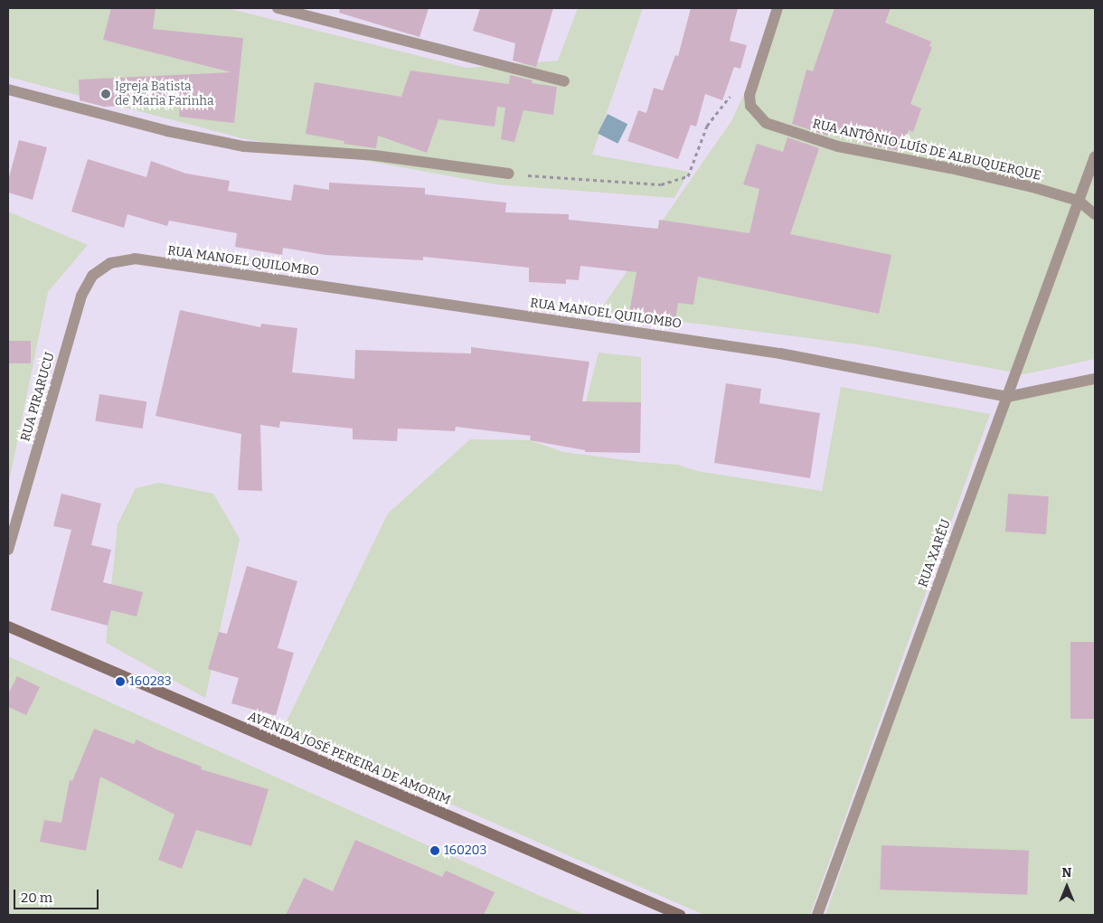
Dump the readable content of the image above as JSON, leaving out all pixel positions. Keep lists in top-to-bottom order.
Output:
{
  "streets": {
    "main road": ["AVENIDA JOSÉ PEREIRA DE AMORIM"],
    "street": [
      "RUA ANTÔNIO LUÍS DE ALBUQUERQUE",
      "RUA MANOEL QUILOMBO",
      "RUA PIRARUCU",
      "RUA XARÉU"
    ]
  },
  "crossings": [
    ["RUA ANTÔNIO LUÍS DE ALBUQUERQUE", "RUA XARÉU"],
    ["RUA MANOEL QUILOMBO", "RUA PIRARUCU"],
    ["RUA MANOEL QUILOMBO", "RUA XARÉU"]
  ],
  "places": ["Igreja Batista de Maria Farinha", "160283", "160203"],
  "scale_bar": "20 m",
  "north": "top"
}
